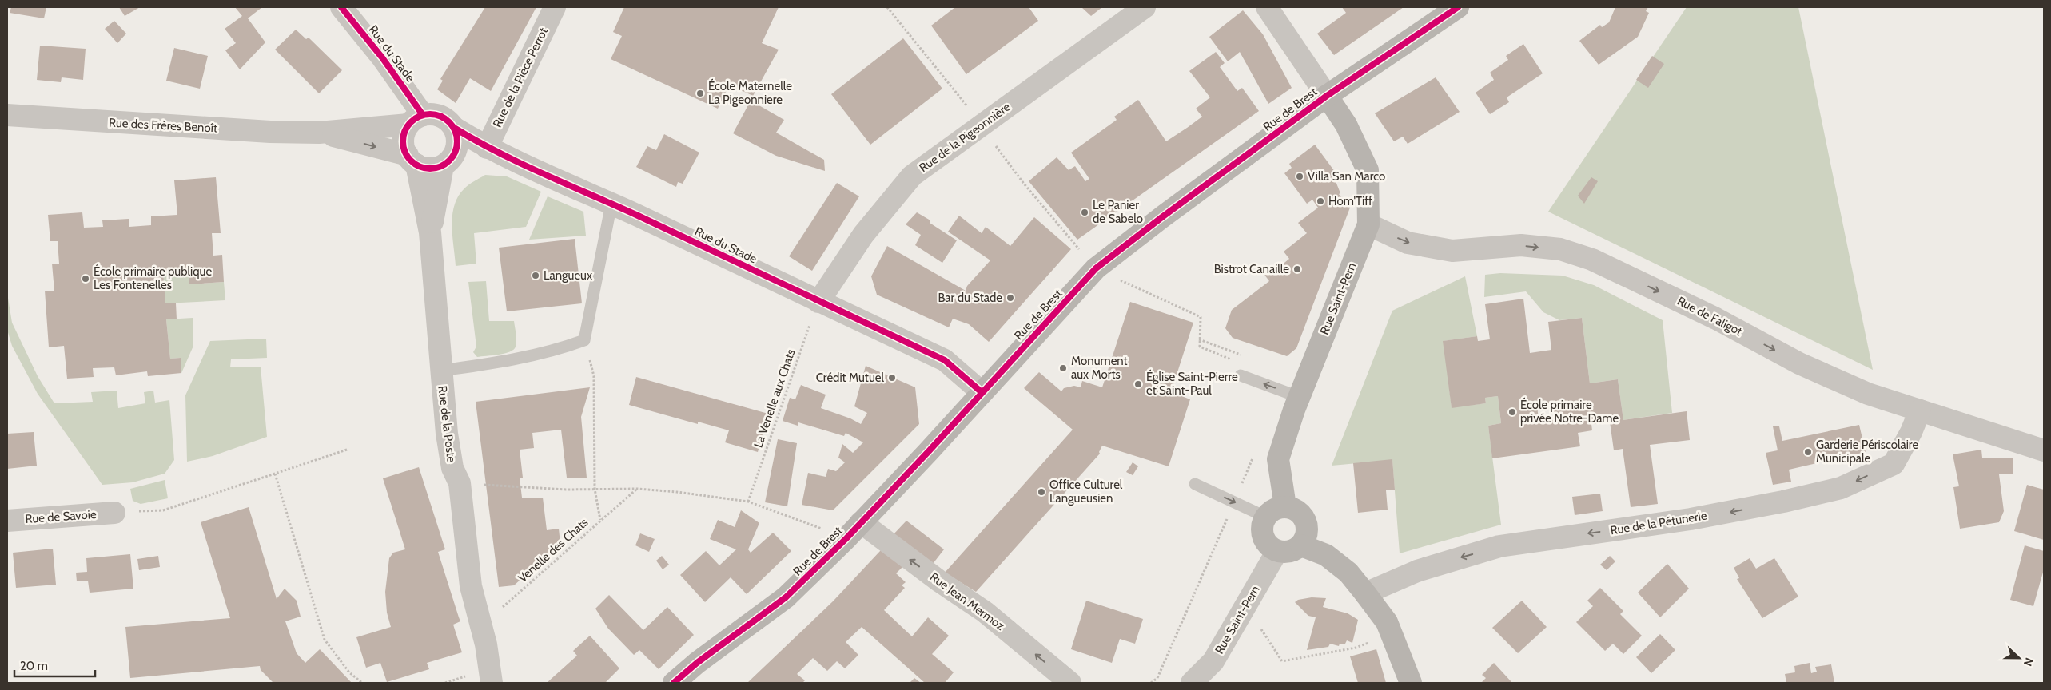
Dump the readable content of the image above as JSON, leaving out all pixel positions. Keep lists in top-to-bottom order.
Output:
{
  "streets": {
    "main road": ["Rue de Brest", "Rue Saint-Pern"],
    "street": [
      "Rue du Stade",
      "Rue de la Pièce Perrot",
      "Rue des Frères Benoît",
      "Rue de la Pigeonnière",
      "Rue de Faligot",
      "Rue de la Poste",
      "Rue de Savoie",
      "Rue de la Pétunerie",
      "Rue Jean Mermoz"
    ],
    "path": ["La Venelle aux Chats", "Venelle des Chats"]
  },
  "crossings": [
    ["Rue du Stade", "Rue de la Pièce Perrot"],
    ["Rue du Stade", "Rue de Brest"],
    ["Rue du Stade", "Rue des Frères Benoît"],
    ["Rue du Stade", "Rue de la Pigeonnière"],
    ["Rue du Stade", "La Venelle aux Chats"],
    ["Rue du Stade", "Rue de la Poste"],
    ["Rue de Brest", "Rue Saint-Pern"],
    ["Rue de Brest", "Rue Jean Mermoz"],
    ["Rue des Frères Benoît", "Rue de la Poste"],
    ["Rue de la Pigeonnière", "La Venelle aux Chats"],
    ["Rue Saint-Pern", "Rue de Faligot"],
    ["Rue de Faligot", "Rue de la Pétunerie"],
    ["Rue de la Poste", "Venelle des Chats"]
  ],
  "one_way": ["Rue de Faligot", "Rue de la Pétunerie", "Rue Jean Mermoz"],
  "places": [
    "École Maternelle La Pigeonniere",
    "Villa San Marco",
    "Hom'Tiff",
    "Le Panier de Sabelo",
    "Bistrot Canaille",
    "Langueux",
    "École primaire publique Les Fontenelles",
    "Bar du Stade",
    "Monument aux Morts",
    "Crédit Mutuel",
    "Église Saint-Pierre et Saint-Paul",
    "École primaire privée Notre-Dame",
    "Garderie Périscolaire Municipale",
    "Office Culturel Langueusien"
  ],
  "scale_bar": "20 m",
  "north": "right"
}
